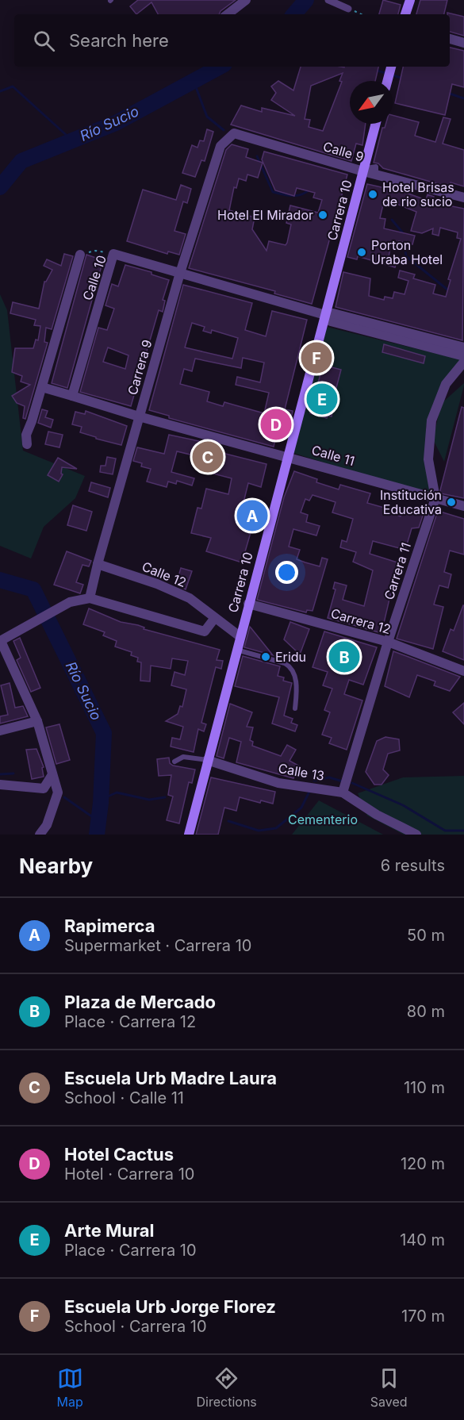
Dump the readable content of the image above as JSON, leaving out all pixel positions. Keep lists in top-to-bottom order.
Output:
{
  "streets": {
    "main road": ["Carrera 10"],
    "street": [
      "Calle 9",
      "Calle 10",
      "Carrera 9",
      "Calle 11",
      "Carrera 11",
      "Calle 12",
      "Carrera 12",
      "Calle 13"
    ]
  },
  "crossings": [
    ["Calle 9", "Carrera 10"],
    ["Calle 9", "Carrera 9"],
    ["Carrera 10", "Calle 10"],
    ["Carrera 10", "Calle 11"],
    ["Carrera 10", "Calle 12"],
    ["Carrera 10", "Carrera 12"],
    ["Carrera 10", "Calle 13"],
    ["Calle 10", "Carrera 9"],
    ["Carrera 9", "Calle 11"],
    ["Carrera 9", "Calle 12"],
    ["Calle 11", "Carrera 11"],
    ["Carrera 11", "Carrera 12"],
    ["Carrera 11", "Calle 13"]
  ],
  "water": ["Río Sucio"],
  "parks": ["Cementerio"],
  "places": [
    "Hotel Brisas de rio sucio",
    "Hotel El Mirador",
    "Porton Uraba Hotel",
    "Institución Educativa",
    "Eridu"
  ],
  "north": "bottom left",
  "page": {
    "search": "Search here",
    "pins": [
      "F",
      "E",
      "D",
      "C",
      "A",
      "B"
    ],
    "heading": ["Nearby", "6 results"],
    "list": [
      {
        "mark": "A",
        "name": "Rapimerca",
        "note": "Supermarket · Carrera 10",
        "value": "50 m"
      },
      {
        "mark": "B",
        "name": "Plaza de Mercado",
        "note": "Place · Carrera 12",
        "value": "80 m"
      },
      {
        "mark": "C",
        "name": "Escuela Urb Madre Laura",
        "note": "School · Calle 11",
        "value": "110 m"
      },
      {
        "mark": "D",
        "name": "Hotel Cactus",
        "note": "Hotel · Carrera 10",
        "value": "120 m"
      },
      {
        "mark": "E",
        "name": "Arte Mural",
        "note": "Place · Carrera 10",
        "value": "140 m"
      },
      {
        "mark": "F",
        "name": "Escuela Urb Jorge Florez",
        "note": "School · Carrera 10",
        "value": "170 m"
      }
    ],
    "nav": ["Map", "Directions", "Saved"]
  }
}
